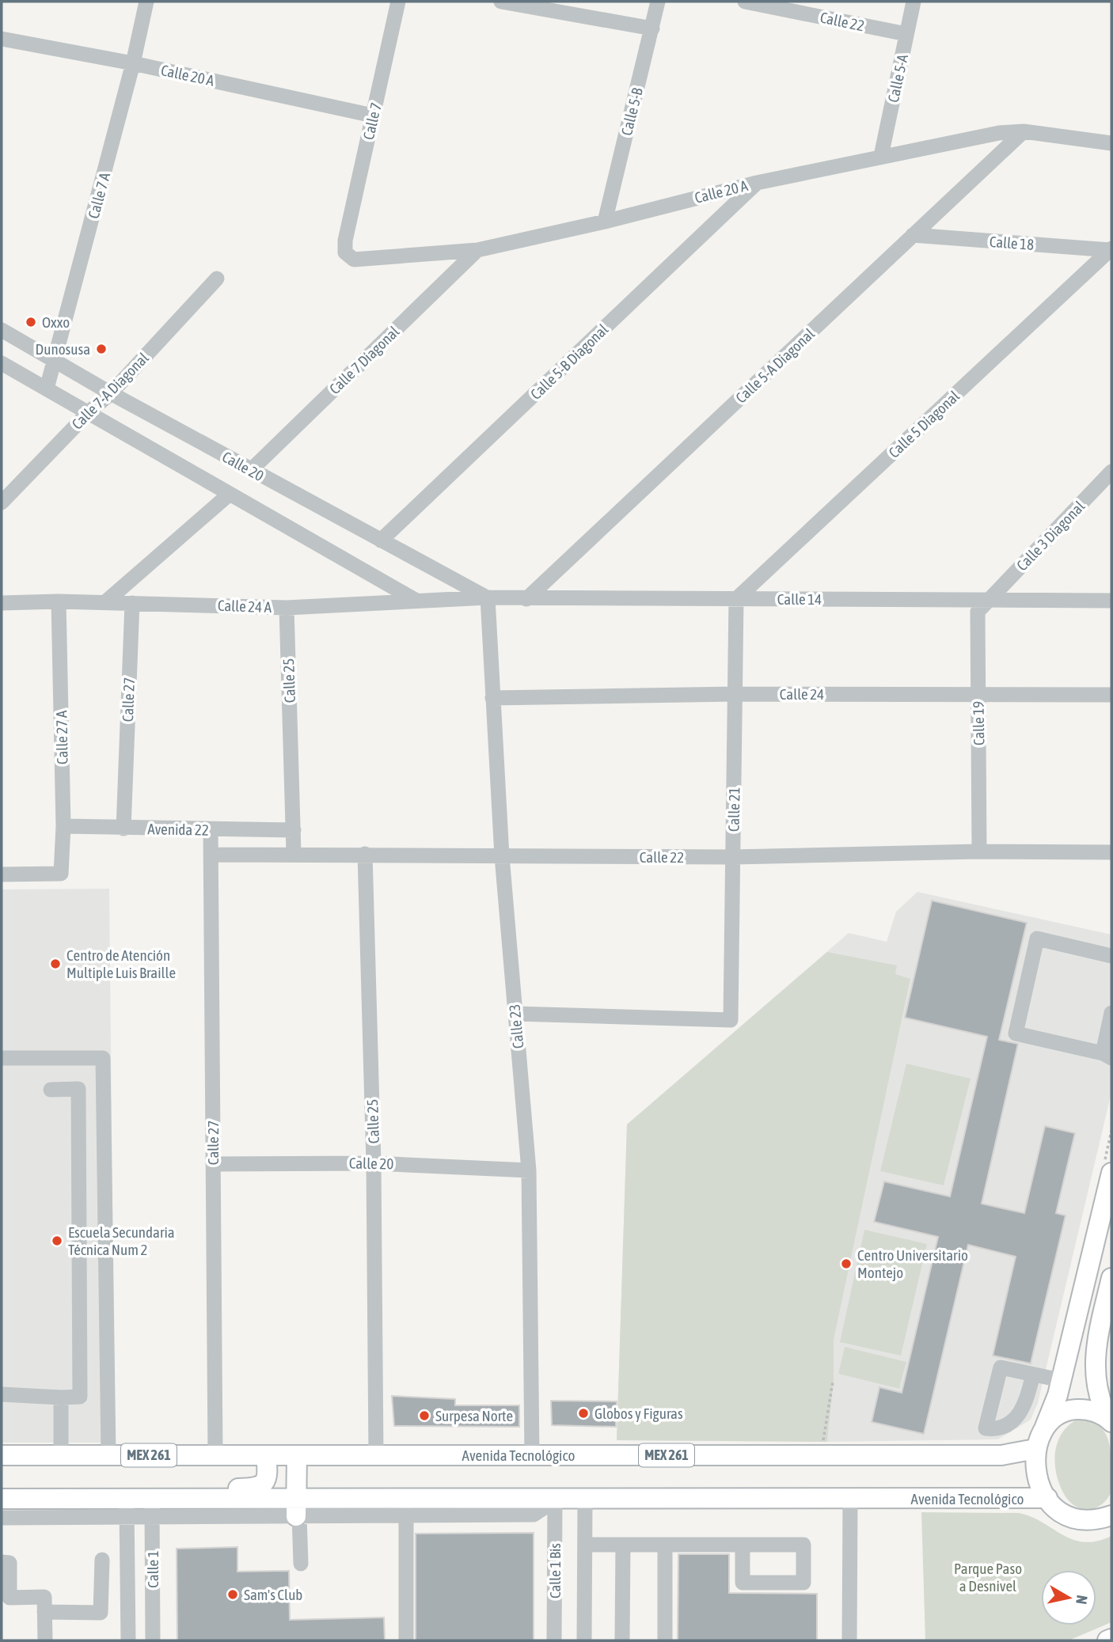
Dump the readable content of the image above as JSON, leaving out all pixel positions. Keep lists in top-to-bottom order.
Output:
{
  "streets": {
    "main road": ["MEX 261", "Avenida Tecnológico"],
    "street": [
      "Calle 22",
      "Calle 20 A",
      "Calle 5-A",
      "Calle 5-B",
      "Calle 7",
      "Calle 7 A",
      "Calle 18",
      "Calle 7 Diagonal",
      "Calle 5-B Diagonal",
      "Calle 5-A Diagonal",
      "Calle 7-A Diagonal",
      "Calle 5 Diagonal",
      "Calle 20",
      "Calle 3 Diagonal",
      "Calle 14",
      "Calle 24 A",
      "Calle 25",
      "Calle 24",
      "Calle 27",
      "Calle 19",
      "Calle 27 A",
      "Calle 21",
      "Avenida 22",
      "Calle 23",
      "Calle 1",
      "Calle 1 Bis"
    ]
  },
  "crossings": [
    ["Calle 22", "Calle 5-A"],
    ["Calle 22", "Calle 25"],
    ["Calle 22", "Calle 27"],
    ["Calle 22", "Calle 19"],
    ["Calle 22", "Calle 21"],
    ["Calle 22", "Calle 23"],
    ["Calle 20 A", "Calle 5-A"],
    ["Calle 20 A", "Calle 5-B"],
    ["Calle 20 A", "Calle 7"],
    ["Calle 20 A", "Calle 7 A"],
    ["Calle 20 A", "Calle 7 Diagonal"],
    ["Calle 20 A", "Calle 5-B Diagonal"],
    ["Calle 20 A", "Calle 5-A Diagonal"],
    ["Calle 7 A", "Calle 20"],
    ["Calle 18", "Calle 5-A Diagonal"],
    ["Calle 18", "Calle 5 Diagonal"],
    ["Calle 7 Diagonal", "Calle 20"],
    ["Calle 5-B Diagonal", "Calle 20"],
    ["Calle 5-A Diagonal", "Calle 14"],
    ["Calle 7-A Diagonal", "Calle 20"],
    ["Calle 5 Diagonal", "Calle 14"],
    ["Calle 5 Diagonal", "Calle 21"],
    ["Calle 20", "Calle 14"],
    ["Calle 20", "Calle 24 A"],
    ["Calle 20", "Calle 25"],
    ["Calle 20", "Calle 27"],
    ["Calle 20", "Calle 23"],
    ["Calle 3 Diagonal", "Calle 14"],
    ["Calle 3 Diagonal", "Calle 19"],
    ["Calle 14", "Calle 24 A"],
    ["Calle 14", "Calle 19"],
    ["Calle 14", "Calle 21"],
    ["Calle 14", "Calle 23"],
    ["Calle 24 A", "Calle 25"],
    ["Calle 24 A", "Calle 27"],
    ["Calle 24 A", "Calle 27 A"],
    ["Calle 24 A", "Calle 23"],
    ["Calle 25", "Avenida 22"],
    ["Calle 25", "Avenida Tecnológico"],
    ["Calle 24", "Calle 19"],
    ["Calle 24", "Calle 21"],
    ["Calle 24", "Calle 23"],
    ["Calle 27", "Avenida 22"],
    ["Calle 27", "Avenida Tecnológico"],
    ["Calle 27 A", "Avenida 22"],
    ["Calle 21", "Calle 23"],
    ["Calle 23", "Avenida Tecnológico"],
    ["Avenida Tecnológico", "Calle 1"],
    ["Avenida Tecnológico", "Calle 1 Bis"]
  ],
  "parks": ["Parque Paso a Desnivel"],
  "places": [
    "Oxxo",
    "Dunosusa",
    "Centro de Atención Multiple Luis Braille",
    "Escuela Secundaria Técnica Num 2",
    "Centro Universitario Montejo",
    "Globos y Figuras",
    "Surpesa Norte",
    "Sam's Club"
  ],
  "north": "right"
}
